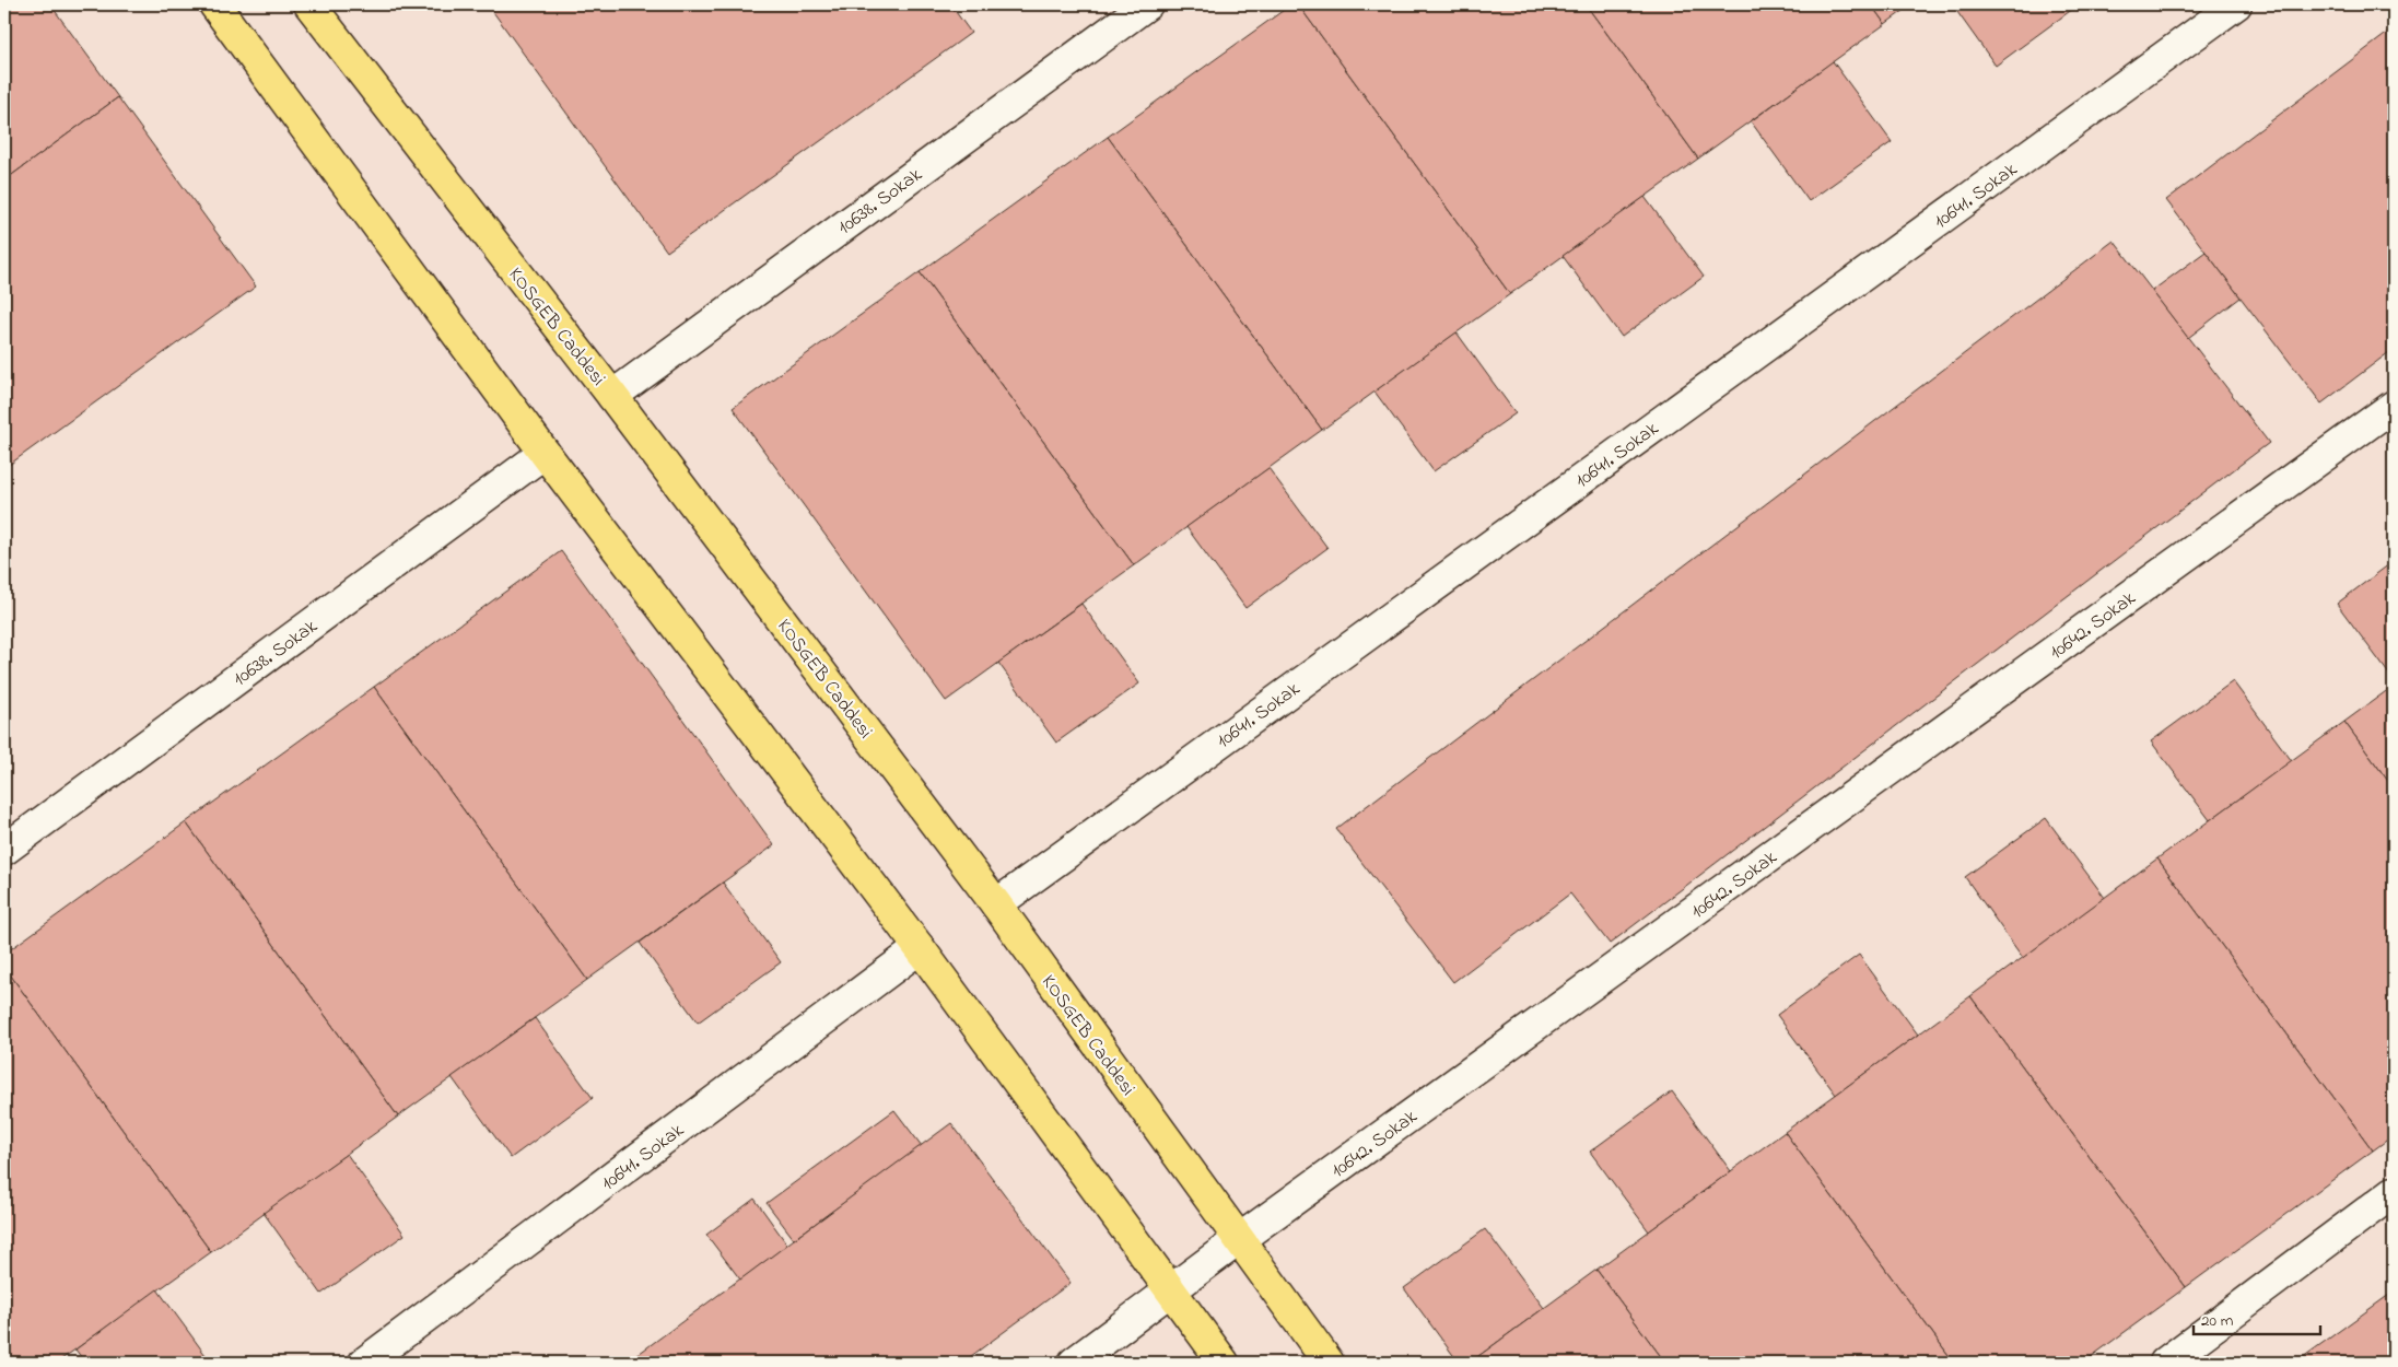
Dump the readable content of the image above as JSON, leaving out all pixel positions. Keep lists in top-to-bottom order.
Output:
{
  "streets": {
    "main road": ["KOSGEB Caddesi"],
    "street": ["10641. Sokak", "10638. Sokak", "10642. Sokak"]
  },
  "crossings": [
    ["10641. Sokak", "KOSGEB Caddesi"],
    ["10638. Sokak", "KOSGEB Caddesi"],
    ["KOSGEB Caddesi", "10642. Sokak"]
  ],
  "scale_bar": "20 m"
}
